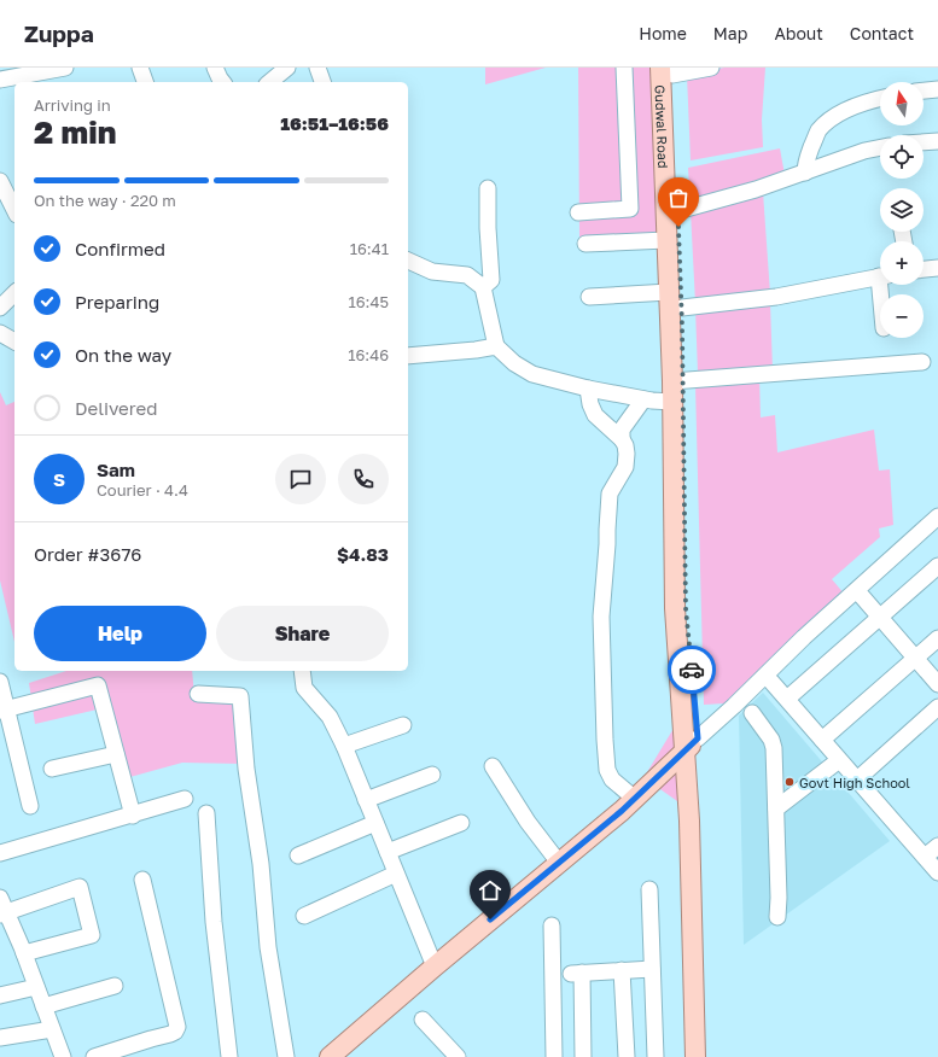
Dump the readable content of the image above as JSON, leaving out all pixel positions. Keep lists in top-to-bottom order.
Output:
{
  "streets": {
    "main road": ["Gudwal Road"]
  },
  "places": ["Govt High School"],
  "north": "top",
  "page": {
    "header": "Zuppa",
    "nav": [
      "Home",
      "Map",
      "About",
      "Contact"
    ],
    "map_buttons": ["+", "−"],
    "heading": ["2 min", "Arriving in", "16:51–16:56"],
    "panel": [
      "Sam",
      "Courier · 4.4",
      "Order #3676",
      "$4.83"
    ],
    "bar": "On the way · 220 m",
    "list": [
      ["Confirmed", "16:41"],
      ["Preparing", "16:45"],
      ["On the way", "16:46"],
      "Delivered"
    ],
    "round": "S",
    "buttons": ["Help", "Share"]
  }
}
